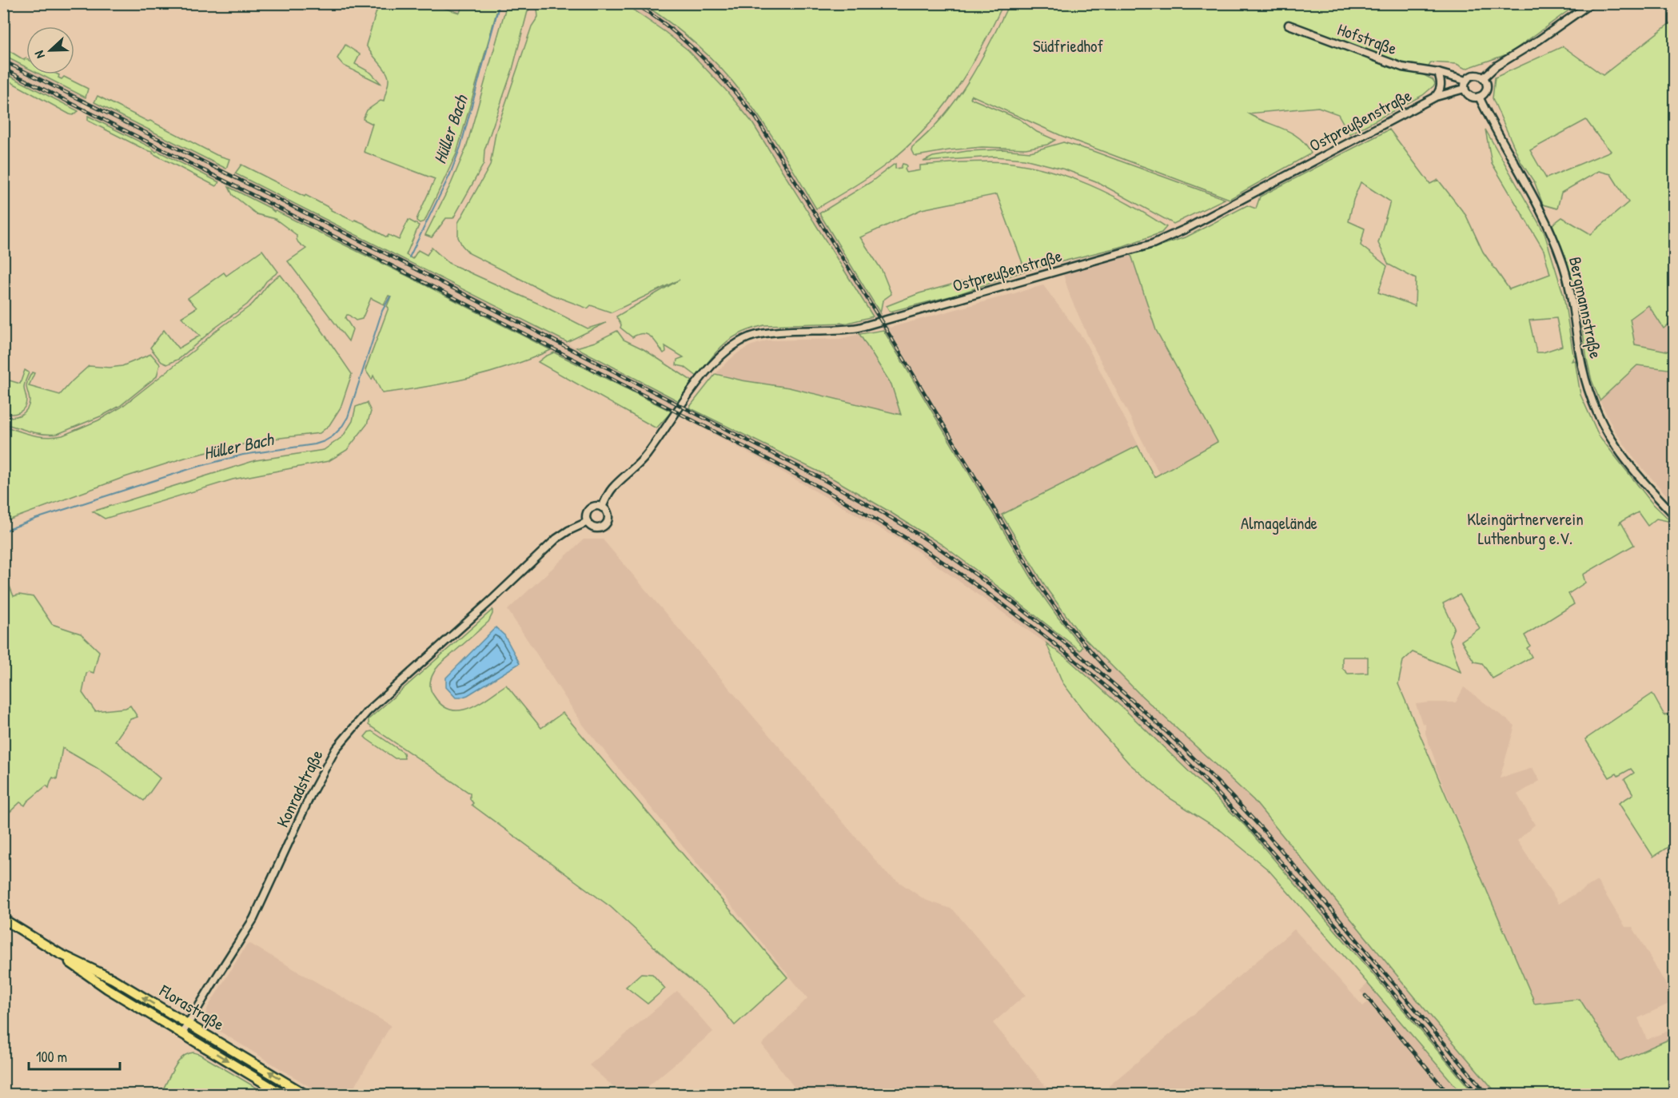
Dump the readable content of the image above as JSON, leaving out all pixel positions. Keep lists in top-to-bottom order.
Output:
{
  "streets": {
    "main road": ["Florastraße"],
    "street": [
      "Hofstraße",
      "Ostpreußenstraße",
      "Bergmannstraße",
      "Konradstraße"
    ]
  },
  "crossings": [
    ["Hofstraße", "Ostpreußenstraße"],
    ["Hofstraße", "Bergmannstraße"],
    ["Ostpreußenstraße", "Bergmannstraße"],
    ["Ostpreußenstraße", "Konradstraße"],
    ["Konradstraße", "Florastraße"]
  ],
  "water": ["Hüller Bach"],
  "parks": ["Südfriedhof", "Kleingärtnerverein Luthenburg e.V.", "Almagelände"],
  "scale_bar": "100 m",
  "north": "left"
}
